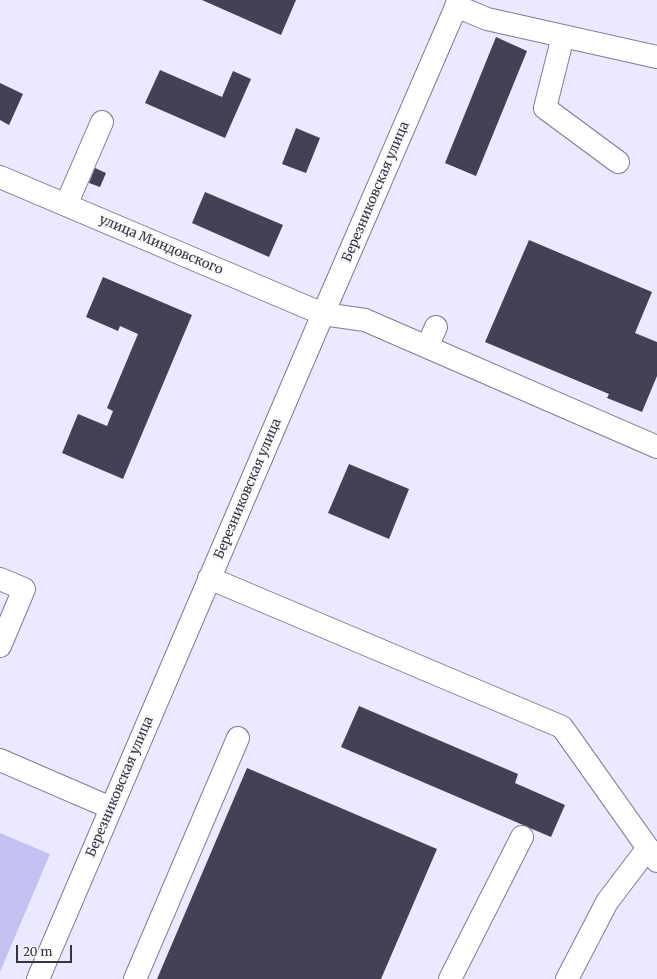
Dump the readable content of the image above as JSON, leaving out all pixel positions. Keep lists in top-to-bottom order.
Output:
{
  "streets": {
    "street": ["Березниковская улица", "улица Миндовского"]
  },
  "crossings": [
    ["Березниковская улица", "улица Миндовского"]
  ],
  "scale_bar": "20 m"
}
